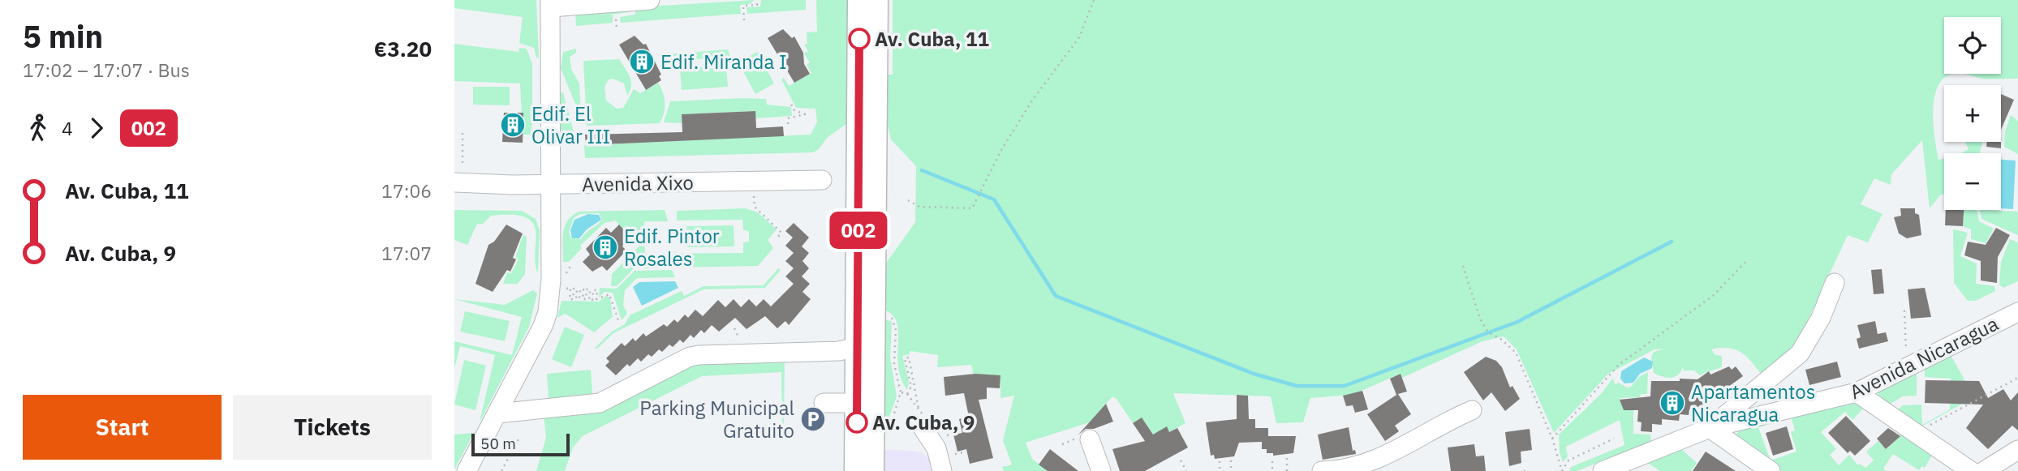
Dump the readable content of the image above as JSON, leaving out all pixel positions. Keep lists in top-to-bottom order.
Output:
{
  "streets": {
    "street": ["Avenida Xixo", "Avenida Nicaragua"]
  },
  "places": {
    "other": ["Av. Cuba, 11", "Av. Cuba, 9"],
    "building": [
      "Edif. Miranda I",
      "Edif. El Olivar III",
      "Edif. Pintor Rosales",
      "Apartamentos Nicaragua"
    ],
    "parking": ["Parking Municipal Gratuito"]
  },
  "lines": ["bus line 002"],
  "scale_bar": "50 m",
  "page": {
    "heading": ["5 min", "17:02 – 17:07 · Bus", "€3.20"],
    "on_map": "002",
    "map_buttons": ["+", "−"],
    "legs": ["4", "002"],
    "list": [
      {
        "name": "Av. Cuba, 11",
        "value": "17:06"
      },
      {
        "name": "Av. Cuba, 9",
        "value": "17:07"
      }
    ],
    "buttons": ["Start", "Tickets"],
    "scale": "50 m"
  }
}
